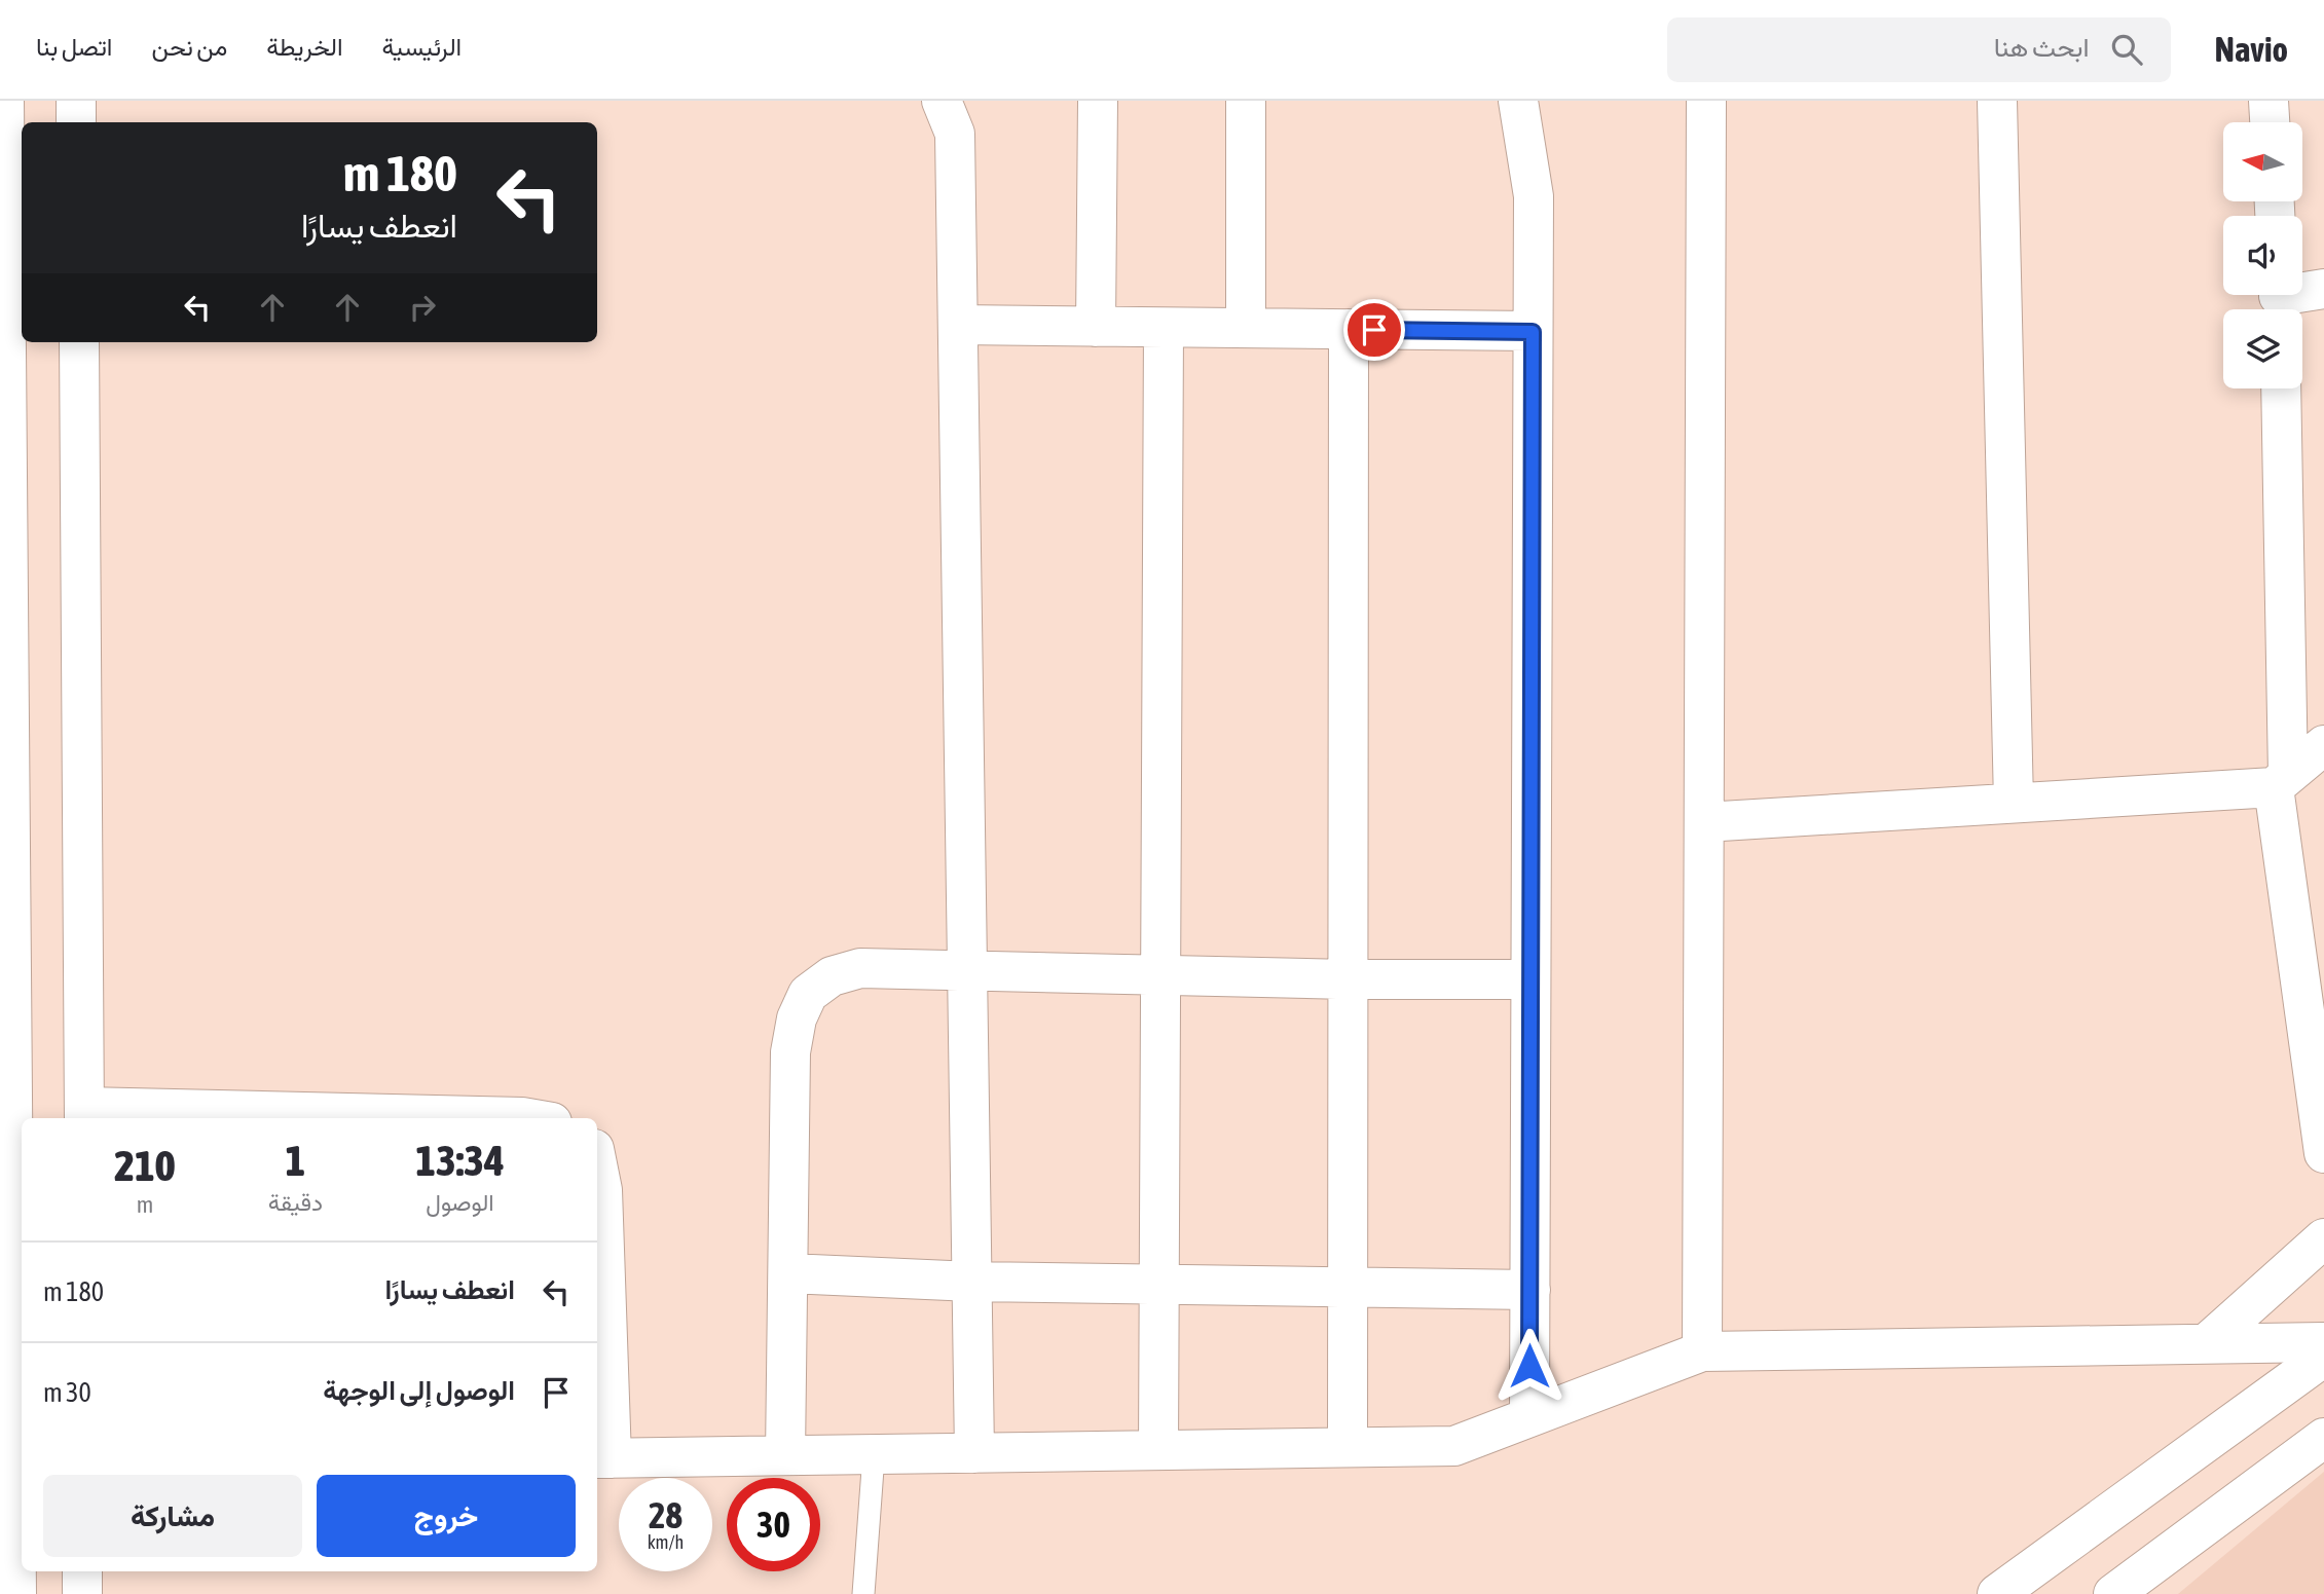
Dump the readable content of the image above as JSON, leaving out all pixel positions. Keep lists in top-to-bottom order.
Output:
{
  "north": "left",
  "page": {
    "header": "Navio",
    "search": "ابحث هنا",
    "nav": [
      "الرئيسية",
      "الخريطة",
      "من نحن",
      "اتصل بنا"
    ],
    "turn": ["180 m", "انعطف يسارًا"],
    "eta": [
      "13:34",
      "الوصول",
      "1",
      "دقيقة",
      "210",
      "m"
    ],
    "list": [
      {
        "name": "انعطف يسارًا",
        "value": "180 m"
      },
      {
        "name": "الوصول إلى الوجهة",
        "value": "30 m"
      }
    ],
    "buttons": ["خروج", "مشاركة"],
    "speed": "28 km/h",
    "limit": "30"
  }
}
